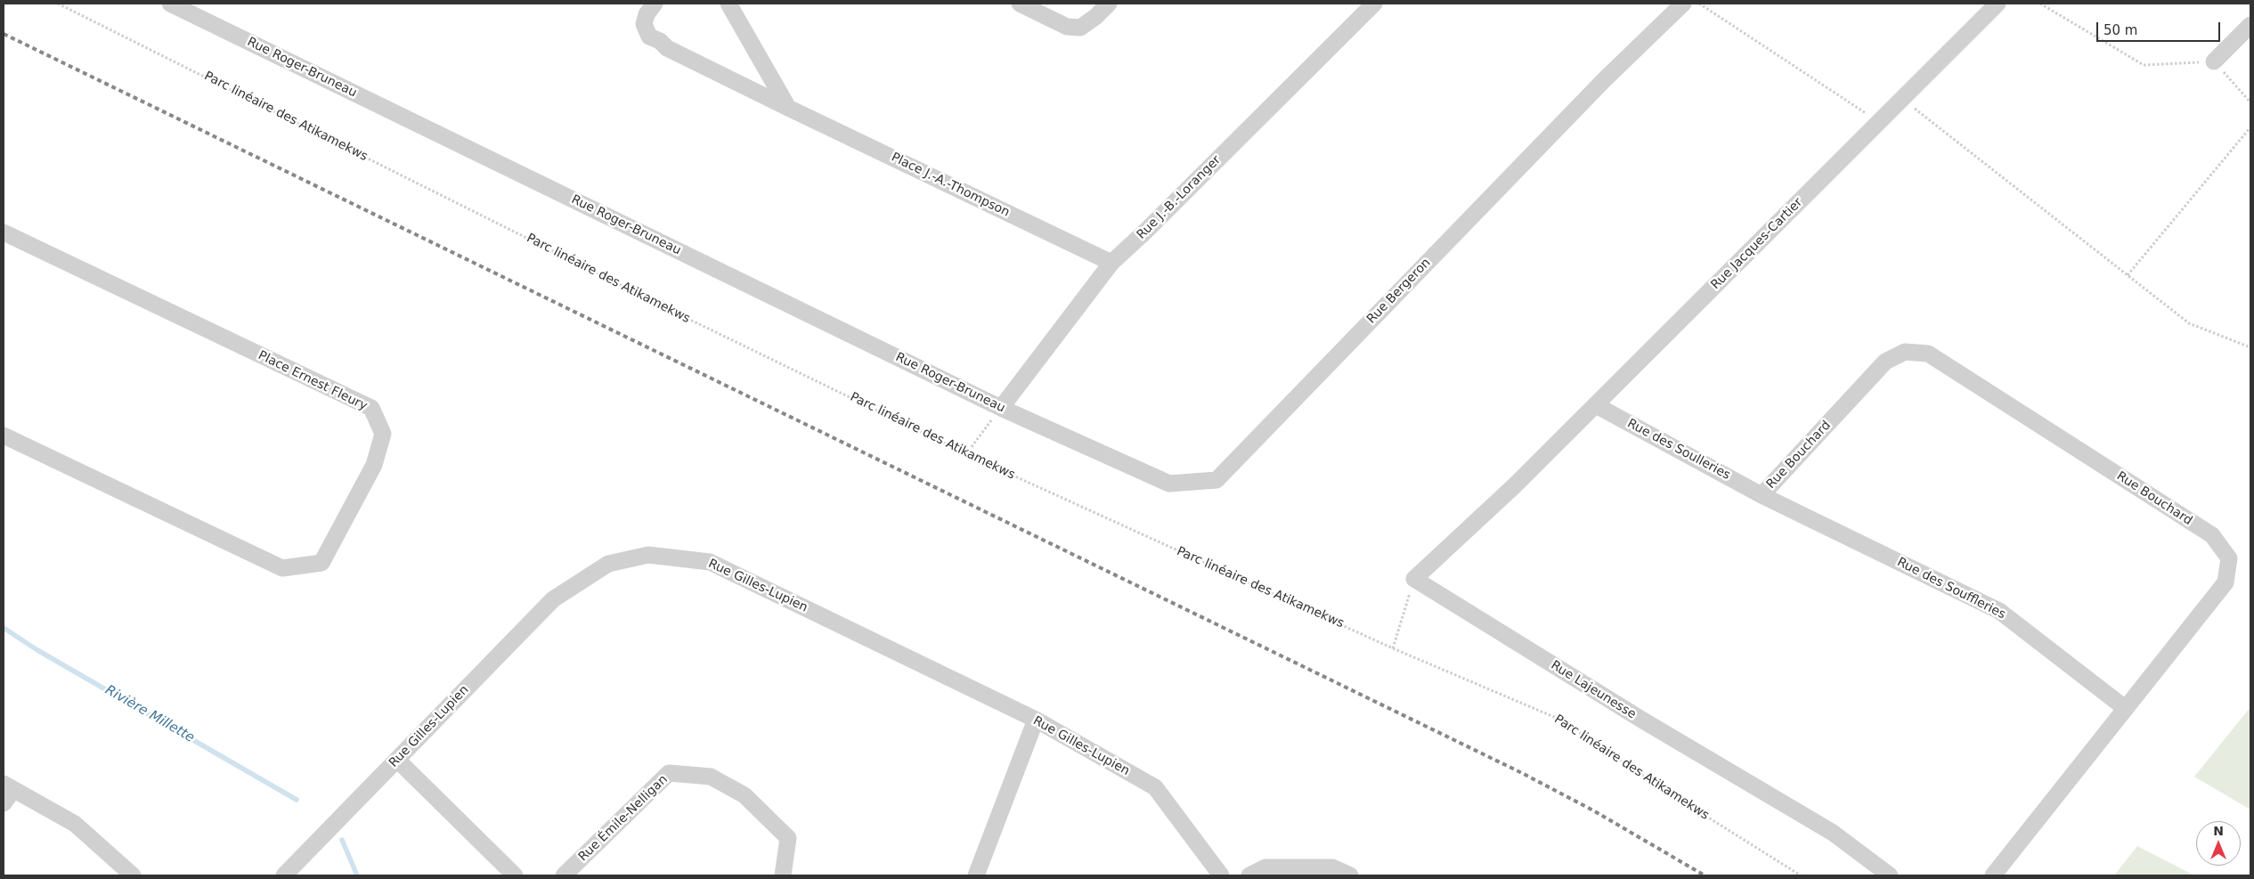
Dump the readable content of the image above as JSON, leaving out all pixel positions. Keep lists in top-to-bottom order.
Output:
{
  "streets": {
    "street": [
      "Rue Roger-Bruneau",
      "Place J.-A.-Thompson",
      "Rue J.-B.-Loranger",
      "Rue Jacques-Cartier",
      "Rue Bergeron",
      "Place Ernest Fleury",
      "Rue des Soulleries",
      "Rue Bouchard",
      "Rue Gilles-Lupien",
      "Rue des Souffleries",
      "Rue Lajeunesse",
      "Rue Émile-Nelligan"
    ],
    "path": ["Parc linéaire des Atikamekws"]
  },
  "crossings": [
    ["Rue Roger-Bruneau", "Rue J.-B.-Loranger"],
    ["Rue Roger-Bruneau", "Rue Bergeron"],
    ["Place J.-A.-Thompson", "Rue J.-B.-Loranger"],
    ["Rue Jacques-Cartier", "Rue des Soulleries"],
    ["Rue Jacques-Cartier", "Rue Lajeunesse"],
    ["Rue des Soulleries", "Rue Bouchard"],
    ["Rue des Soulleries", "Rue des Souffleries"],
    ["Rue Bouchard", "Rue des Souffleries"]
  ],
  "water": ["Rivière Millette"],
  "scale_bar": "50 m",
  "north": "top"
}
